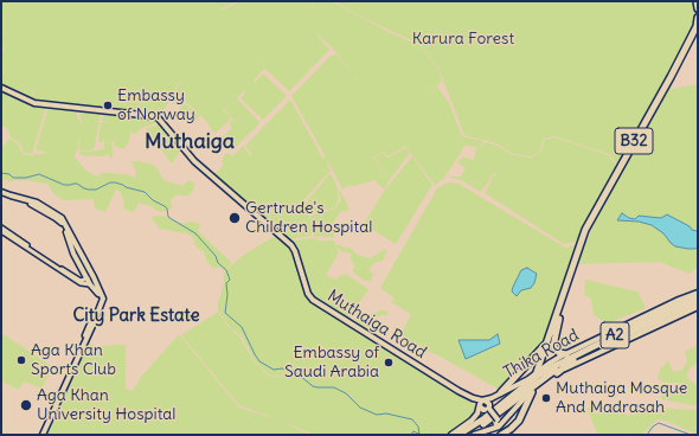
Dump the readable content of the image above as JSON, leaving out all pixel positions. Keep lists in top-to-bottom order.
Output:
{
  "streets": {
    "highway": ["B32", "A2", "Thika Road"],
    "main road": ["Muthaiga Road"]
  },
  "crossings": [
    ["B32", "Thika Road"],
    ["Muthaiga Road", "A2"],
    ["Muthaiga Road", "Thika Road"],
    ["A2", "Thika Road"]
  ],
  "districts": ["Muthaiga", "City Park Estate"],
  "parks": ["Karura Forest"],
  "places": [
    "Embassy of Norway",
    "Gertrude's Children Hospital",
    "Aga Khan Sports Club",
    "Embassy of Saudi Arabia",
    "Muthaiga Mosque And Madrasah",
    "Aga Khan University Hospital"
  ]
}
